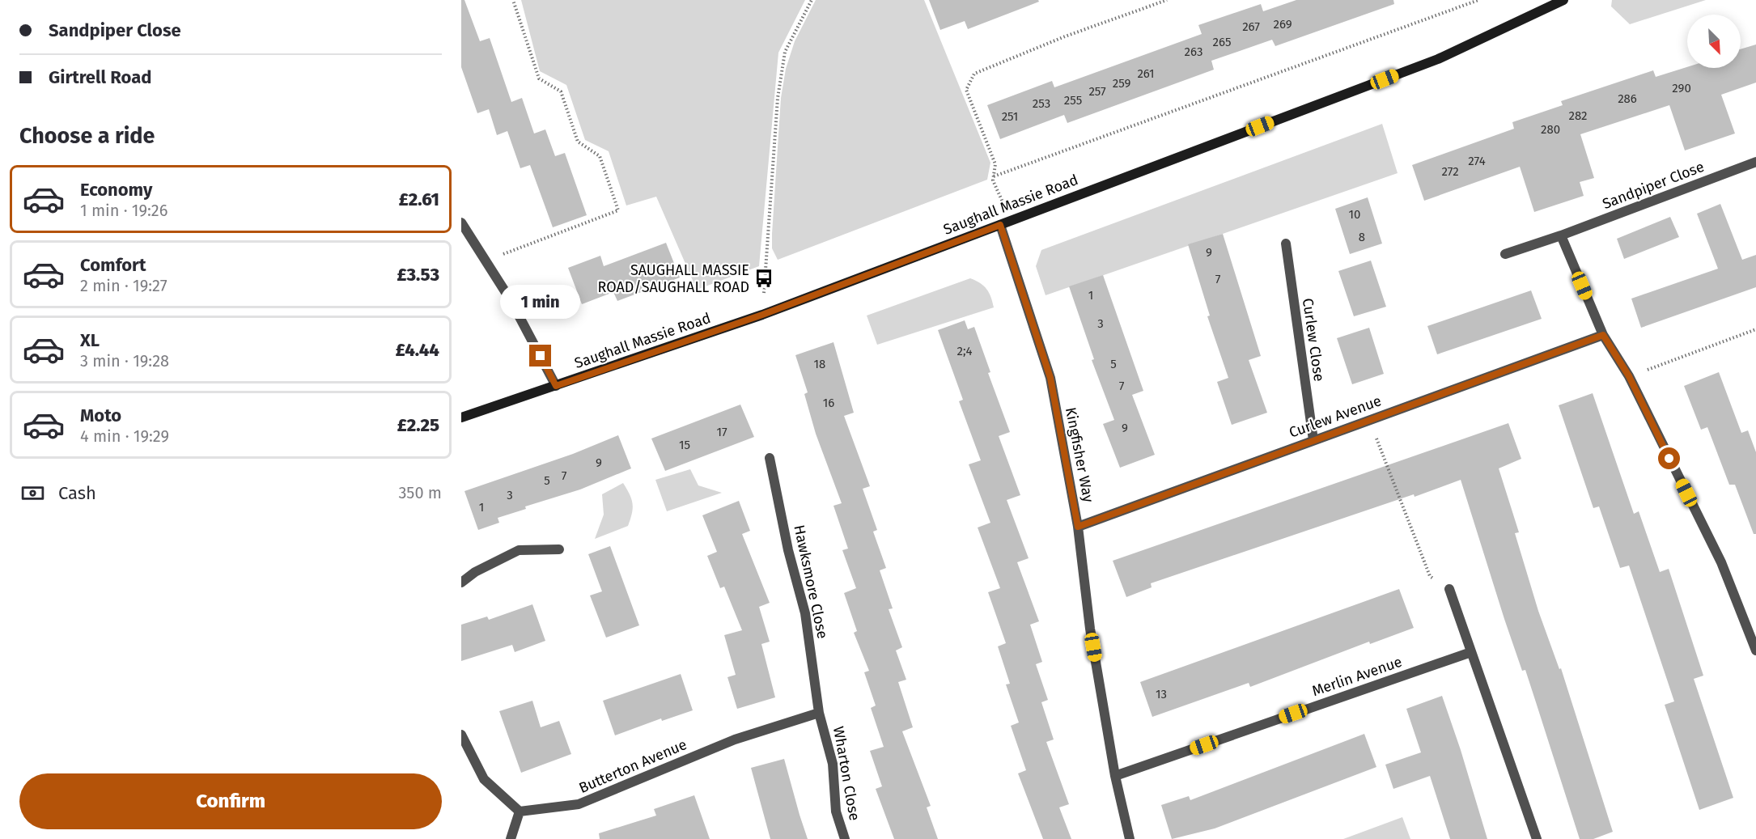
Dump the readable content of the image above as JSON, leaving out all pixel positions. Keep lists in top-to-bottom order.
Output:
{
  "streets": {
    "main road": ["Saughall Massie Road"],
    "street": [
      "Sandpiper Close",
      "Curlew Close",
      "Curlew Avenue",
      "Kingfisher Way",
      "Hawksmore Close",
      "Merlin Avenue",
      "Butterton Avenue",
      "Wharton Close"
    ]
  },
  "crossings": [
    ["Saughall Massie Road", "Kingfisher Way"],
    ["Curlew Close", "Curlew Avenue"],
    ["Curlew Avenue", "Kingfisher Way"],
    ["Kingfisher Way", "Merlin Avenue"],
    ["Hawksmore Close", "Butterton Avenue"],
    ["Hawksmore Close", "Wharton Close"],
    ["Butterton Avenue", "Wharton Close"]
  ],
  "places": {
    "bus stop": ["SAUGHALL MASSIE ROAD/SAUGHALL ROAD"]
  },
  "house_numbers": [
    "269",
    "267",
    "265",
    "263",
    "261",
    "259",
    "290",
    "257",
    "286",
    "255",
    "253",
    "282",
    "251",
    "280",
    "274",
    "272",
    "10",
    "8",
    "9",
    "7",
    "1",
    "3",
    "2;4",
    "18",
    "5",
    "7",
    "16",
    "9",
    "17",
    "15",
    "9",
    "7",
    "5",
    "3",
    "1",
    "13"
  ],
  "north": "bottom right",
  "page": {
    "banner": ["Sandpiper Close", "Girtrell Road"],
    "heading": "Choose a ride",
    "list": [
      {
        "name": "Economy",
        "note": "1 min · 19:26",
        "value": "£2.61"
      },
      {
        "name": "Comfort",
        "note": "2 min · 19:27",
        "value": "£3.53"
      },
      {
        "name": "XL",
        "note": "3 min · 19:28",
        "value": "£4.44"
      },
      {
        "name": "Moto",
        "note": "4 min · 19:29",
        "value": "£2.25"
      }
    ],
    "bubble": "1 min",
    "pay": ["Cash", "350 m"],
    "buttons": "Confirm"
  }
}
